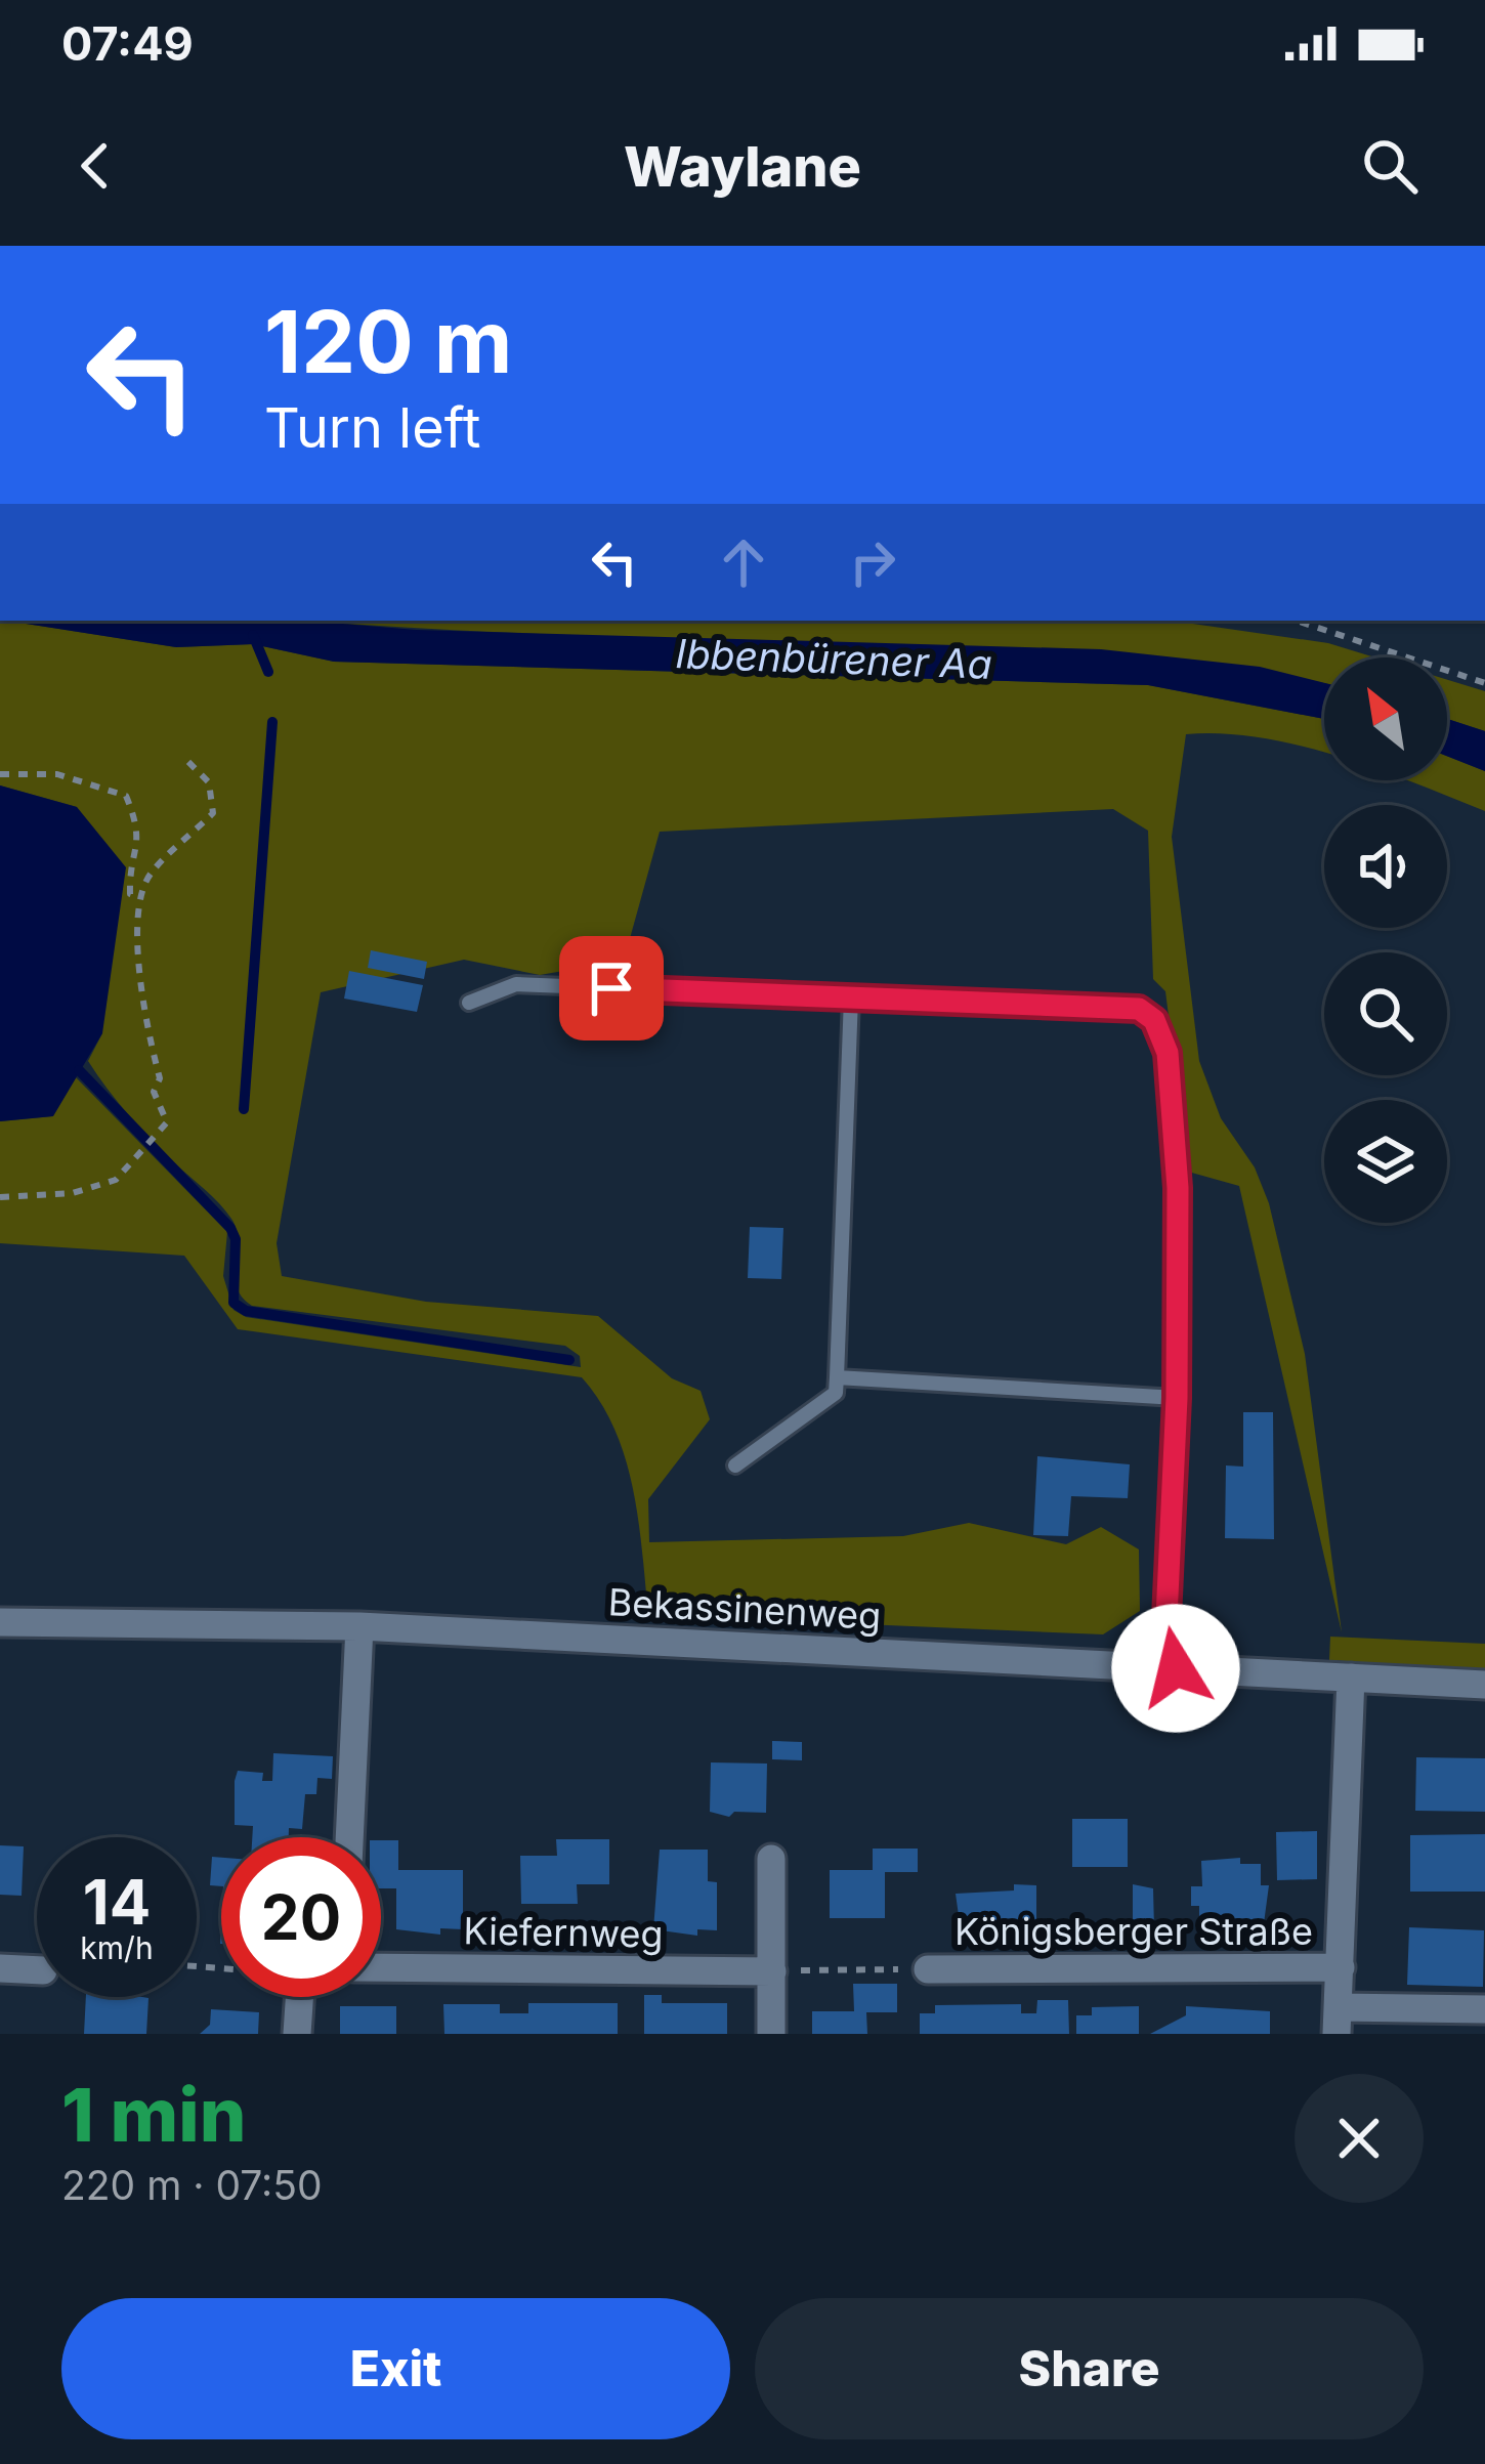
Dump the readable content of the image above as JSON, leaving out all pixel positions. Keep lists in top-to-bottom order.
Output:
{
  "streets": {
    "street": ["Bekassinenweg", "Königsberger Straße", "Kiefernweg"]
  },
  "crossings": [
    ["Bekassinenweg", "Königsberger Straße"]
  ],
  "water": ["Ibbenbürener Aa"],
  "north": "top left",
  "page": {
    "status": "07:49",
    "header": "Waylane",
    "turn": ["120 m", "Turn left"],
    "speed": "14 km/h",
    "limit": "20",
    "heading": ["1 min", "220 m · 07:50"],
    "buttons": ["Exit", "Share"]
  }
}
